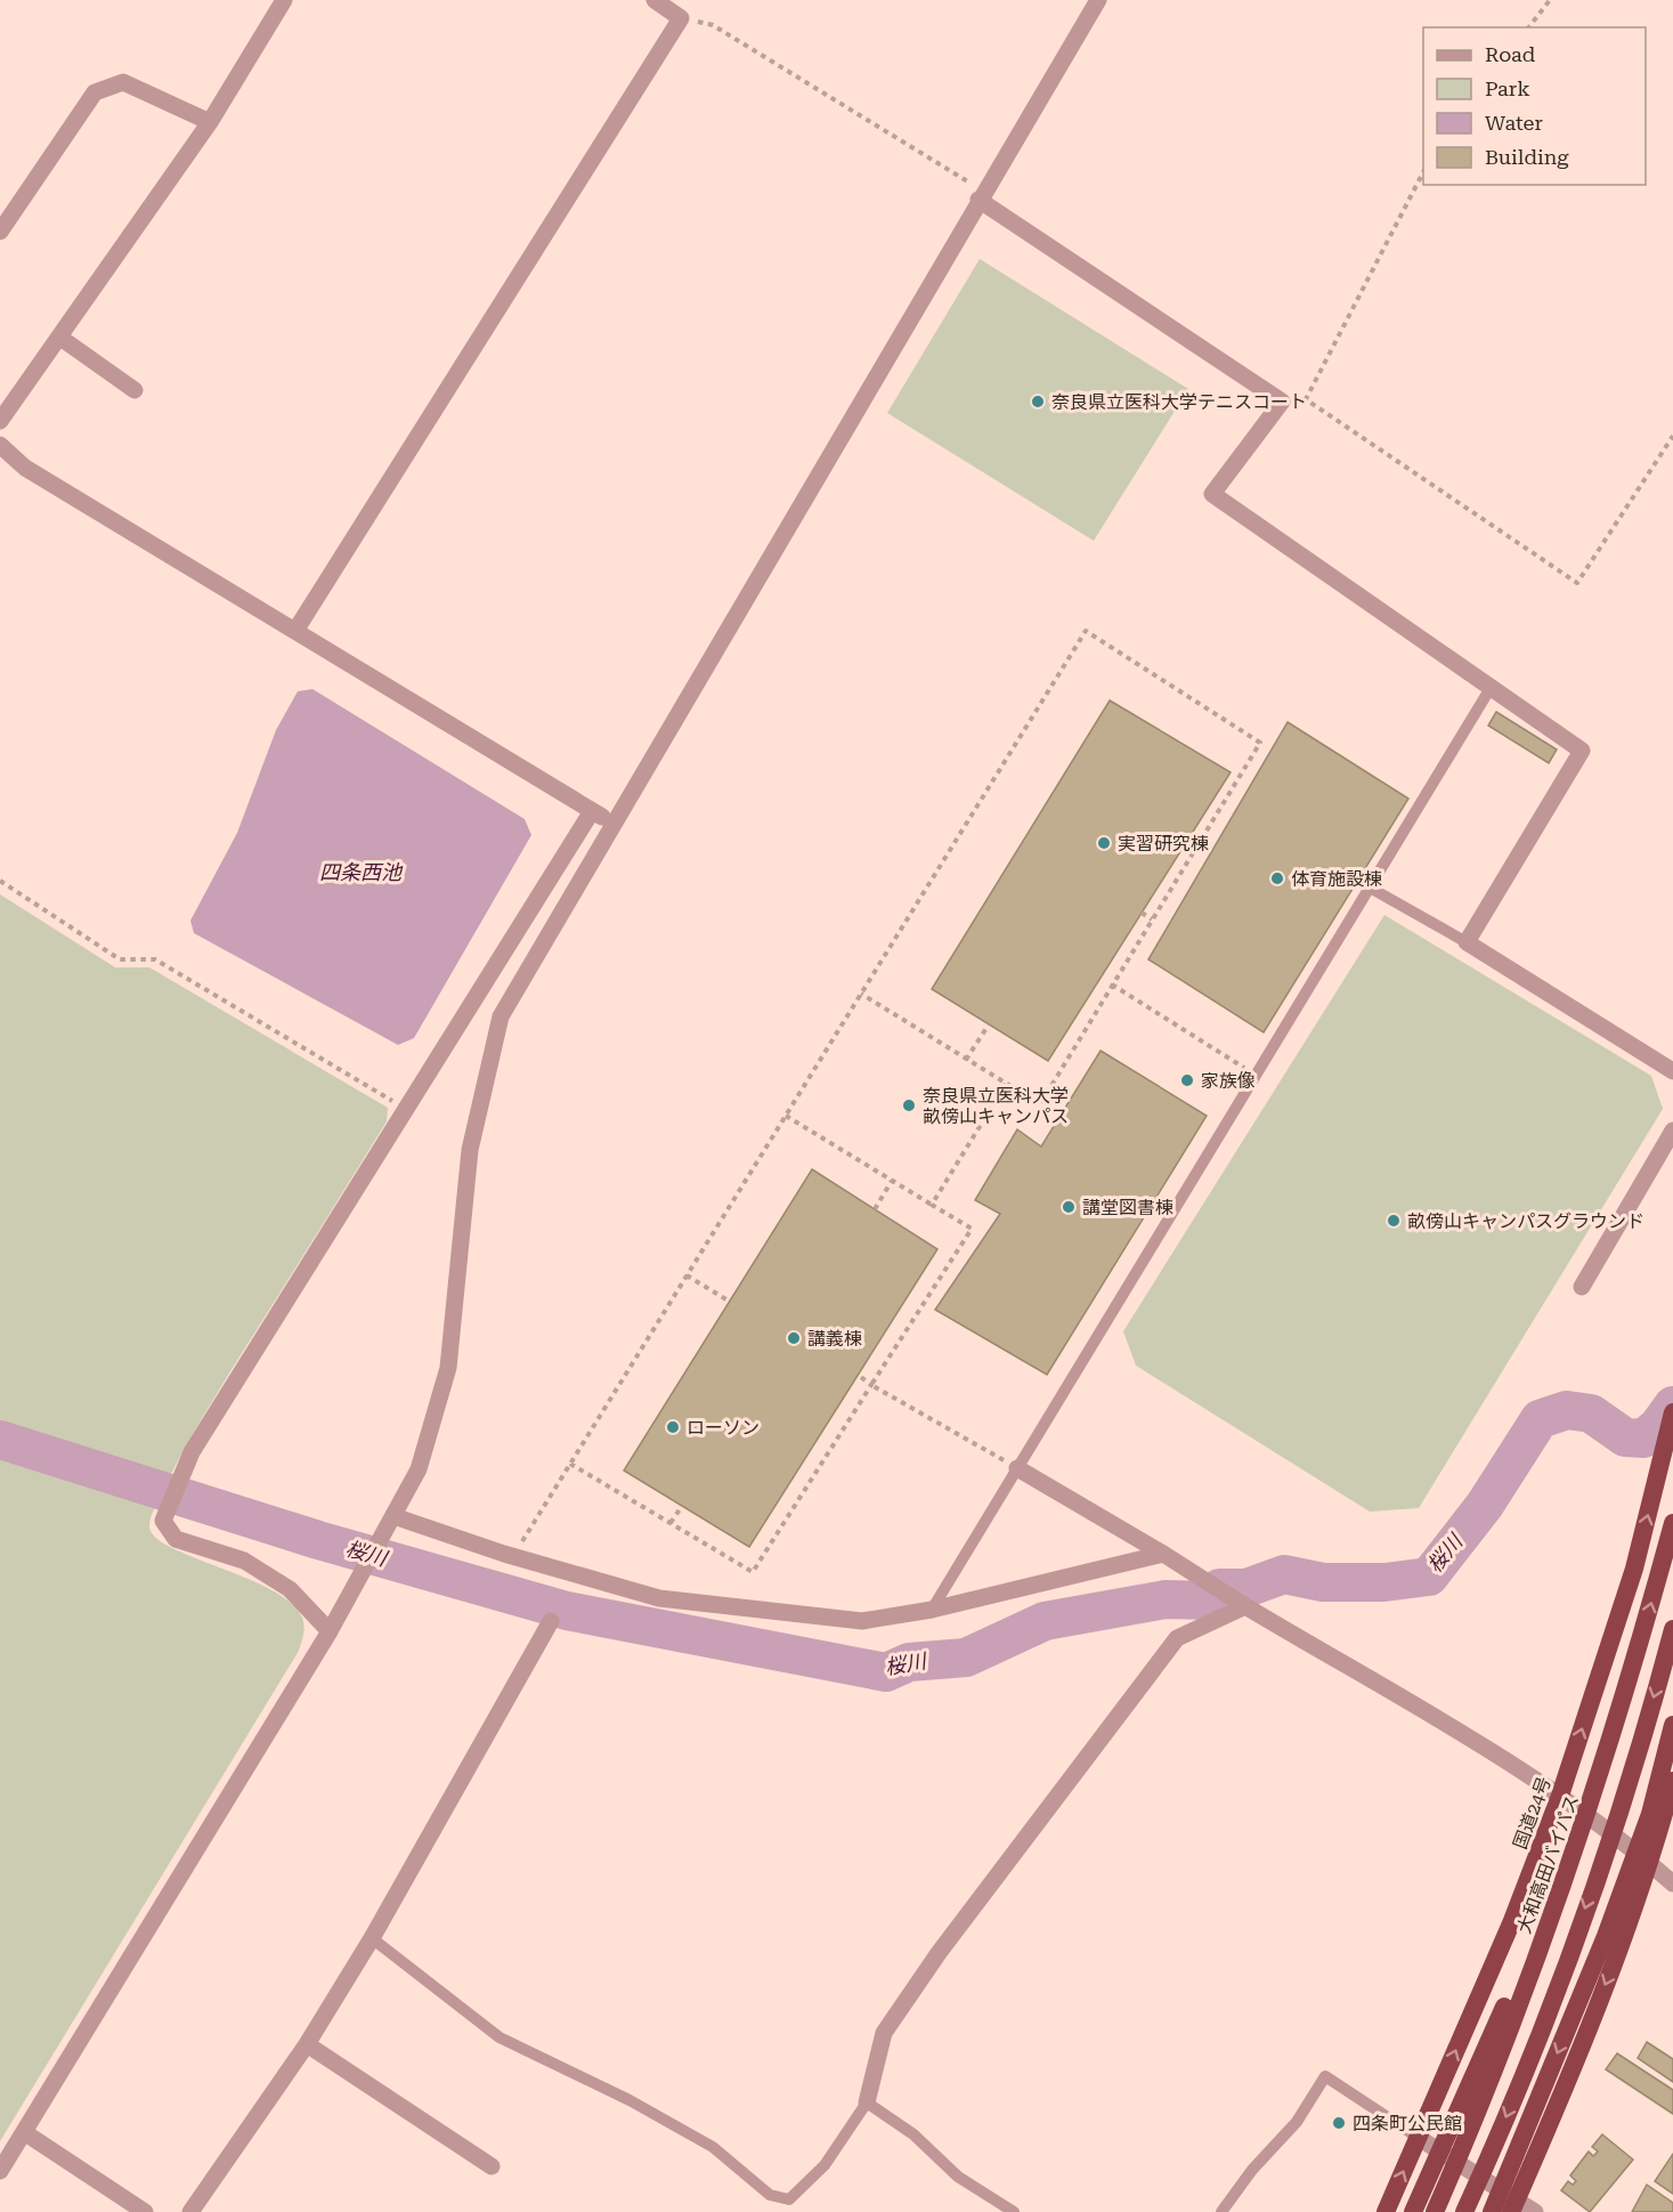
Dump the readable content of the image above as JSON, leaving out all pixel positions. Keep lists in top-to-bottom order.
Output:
{
  "streets": {
    "highway": ["国道24号", "大和高田バイパス"]
  },
  "water": ["四条西池", "桜川"],
  "places": [
    "奈良県立医科大学テニスコート",
    "実習研究棟",
    "体育施設棟",
    "家族像",
    "奈良県立医科大学 畝傍山キャンパス",
    "講堂図書棟",
    "畝傍山キャンパスグラウンド",
    "講義棟",
    "ローソン",
    "四条町公民館"
  ],
  "legend": [
    "Road",
    "Park",
    "Water",
    "Building"
  ]
}
